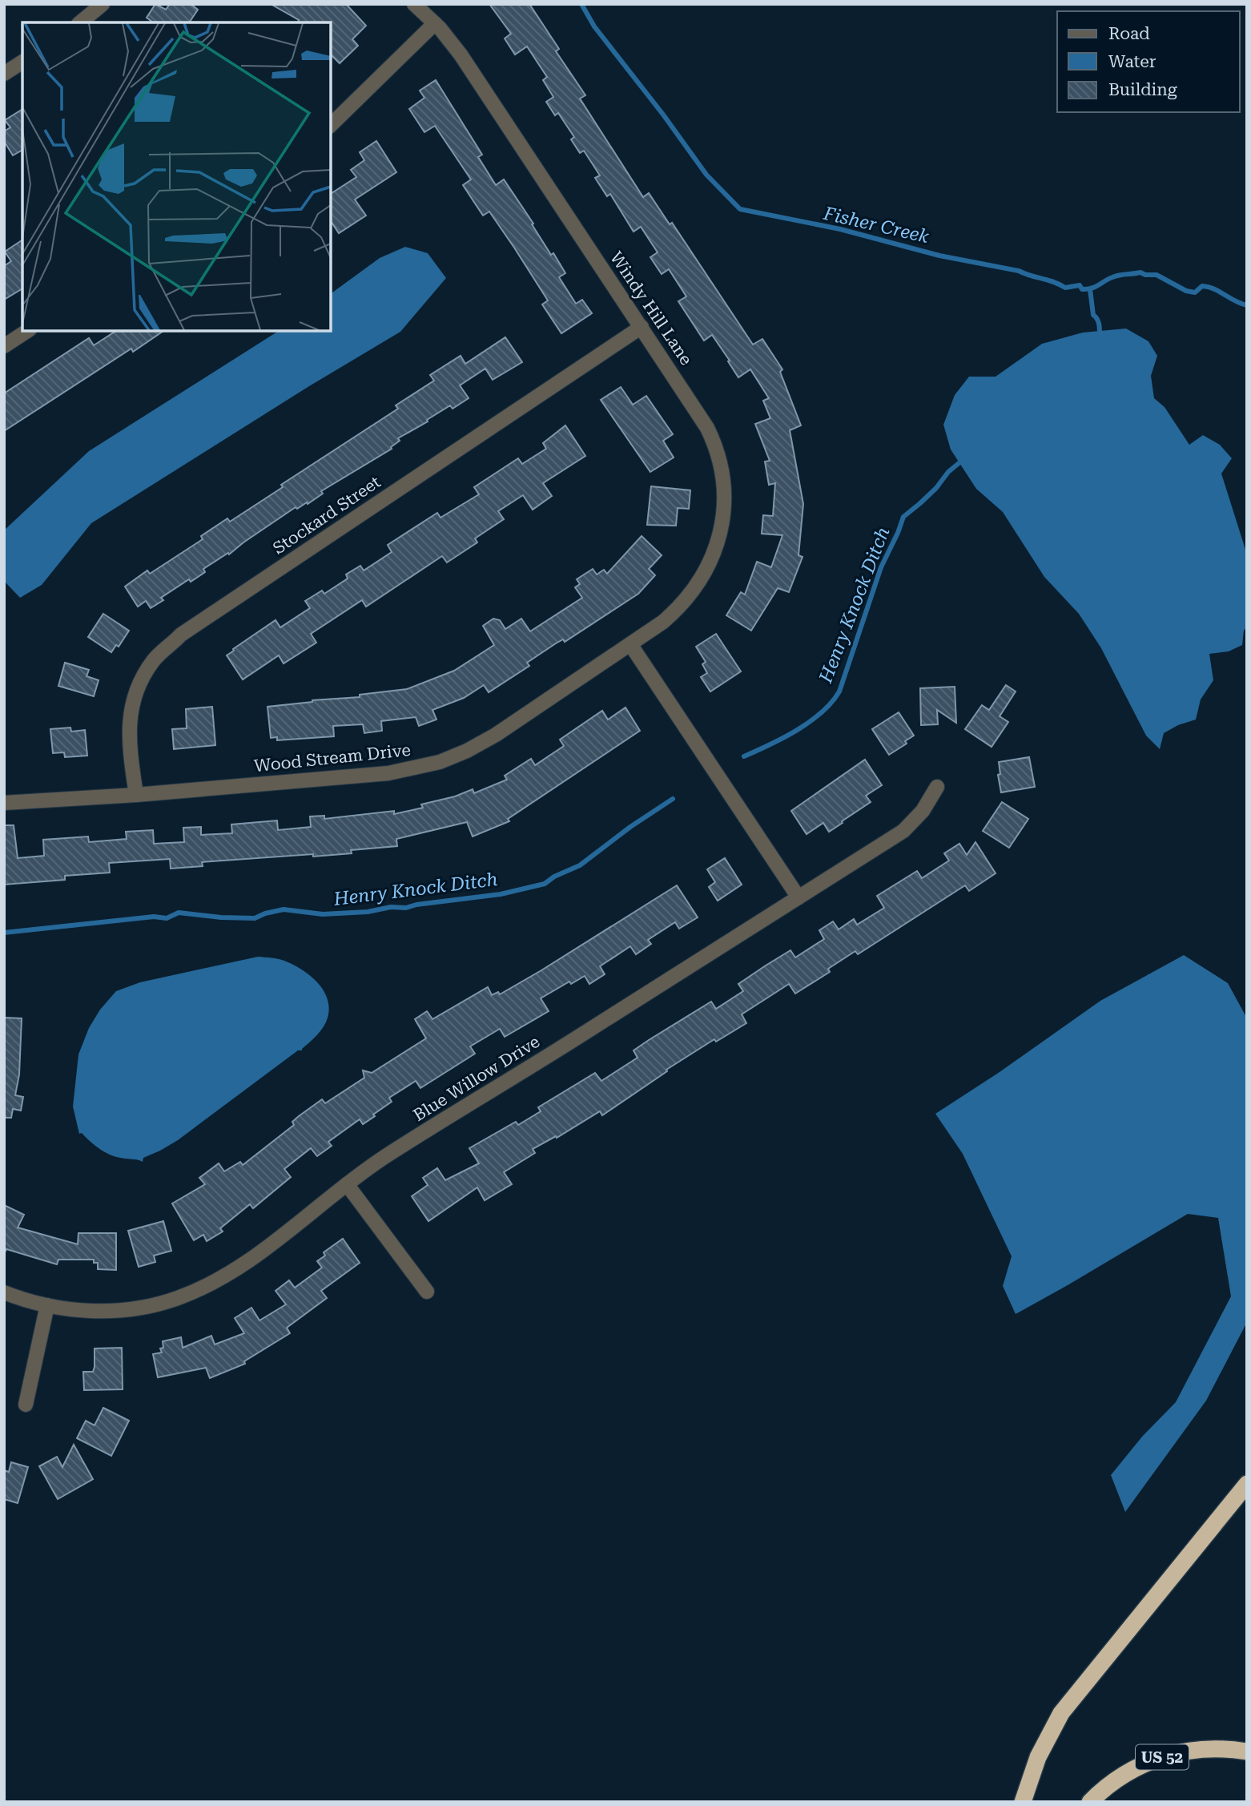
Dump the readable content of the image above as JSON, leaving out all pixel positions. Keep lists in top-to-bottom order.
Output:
{
  "streets": {
    "highway": ["US 52"],
    "street": [
      "Windy Hill Lane",
      "Stockard Street",
      "Wood Stream Drive",
      "Blue Willow Drive"
    ]
  },
  "crossings": [
    ["Windy Hill Lane", "Stockard Street"],
    ["Windy Hill Lane", "Wood Stream Drive"],
    ["Stockard Street", "Wood Stream Drive"]
  ],
  "water": ["Fisher Creek", "Henry Knock Ditch"],
  "legend": ["Road", "Water", "Building"]
}
